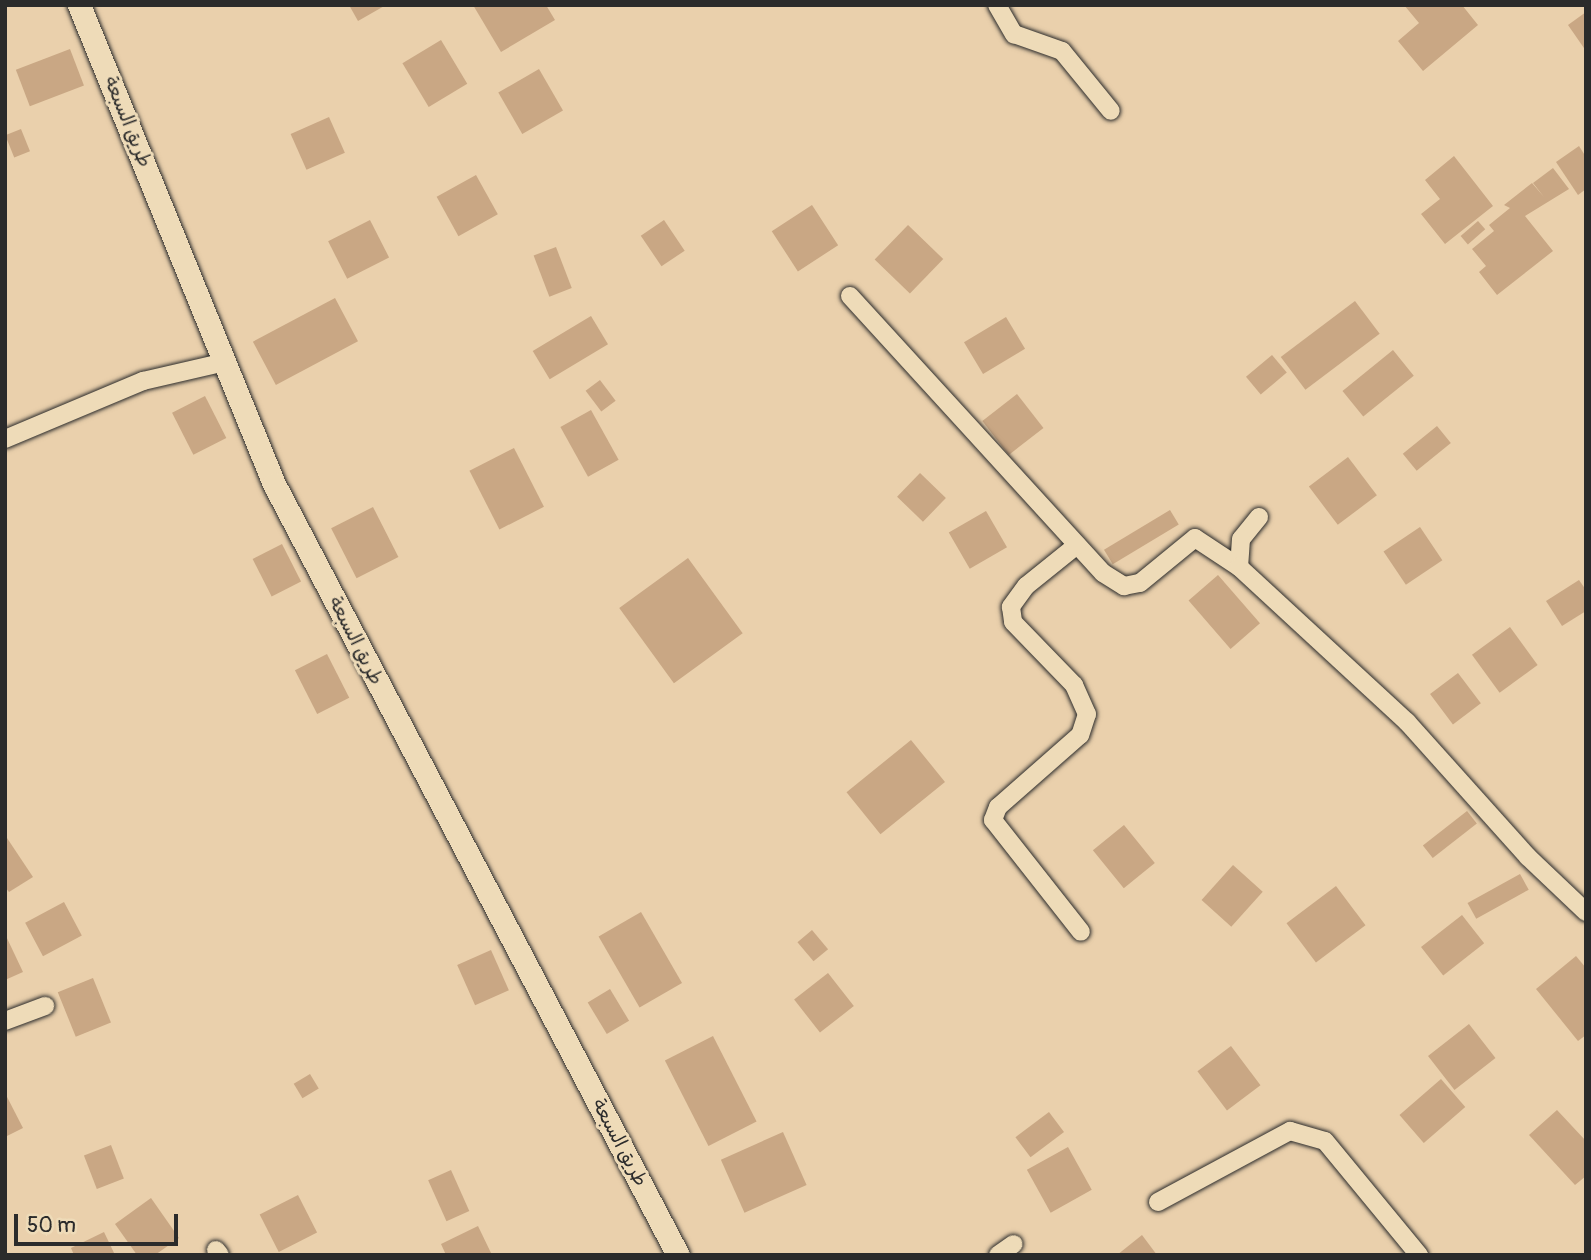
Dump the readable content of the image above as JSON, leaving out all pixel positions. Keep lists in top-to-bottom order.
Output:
{
  "streets": {
    "street": ["طريق السبعة"]
  },
  "scale_bar": "50 m"
}
